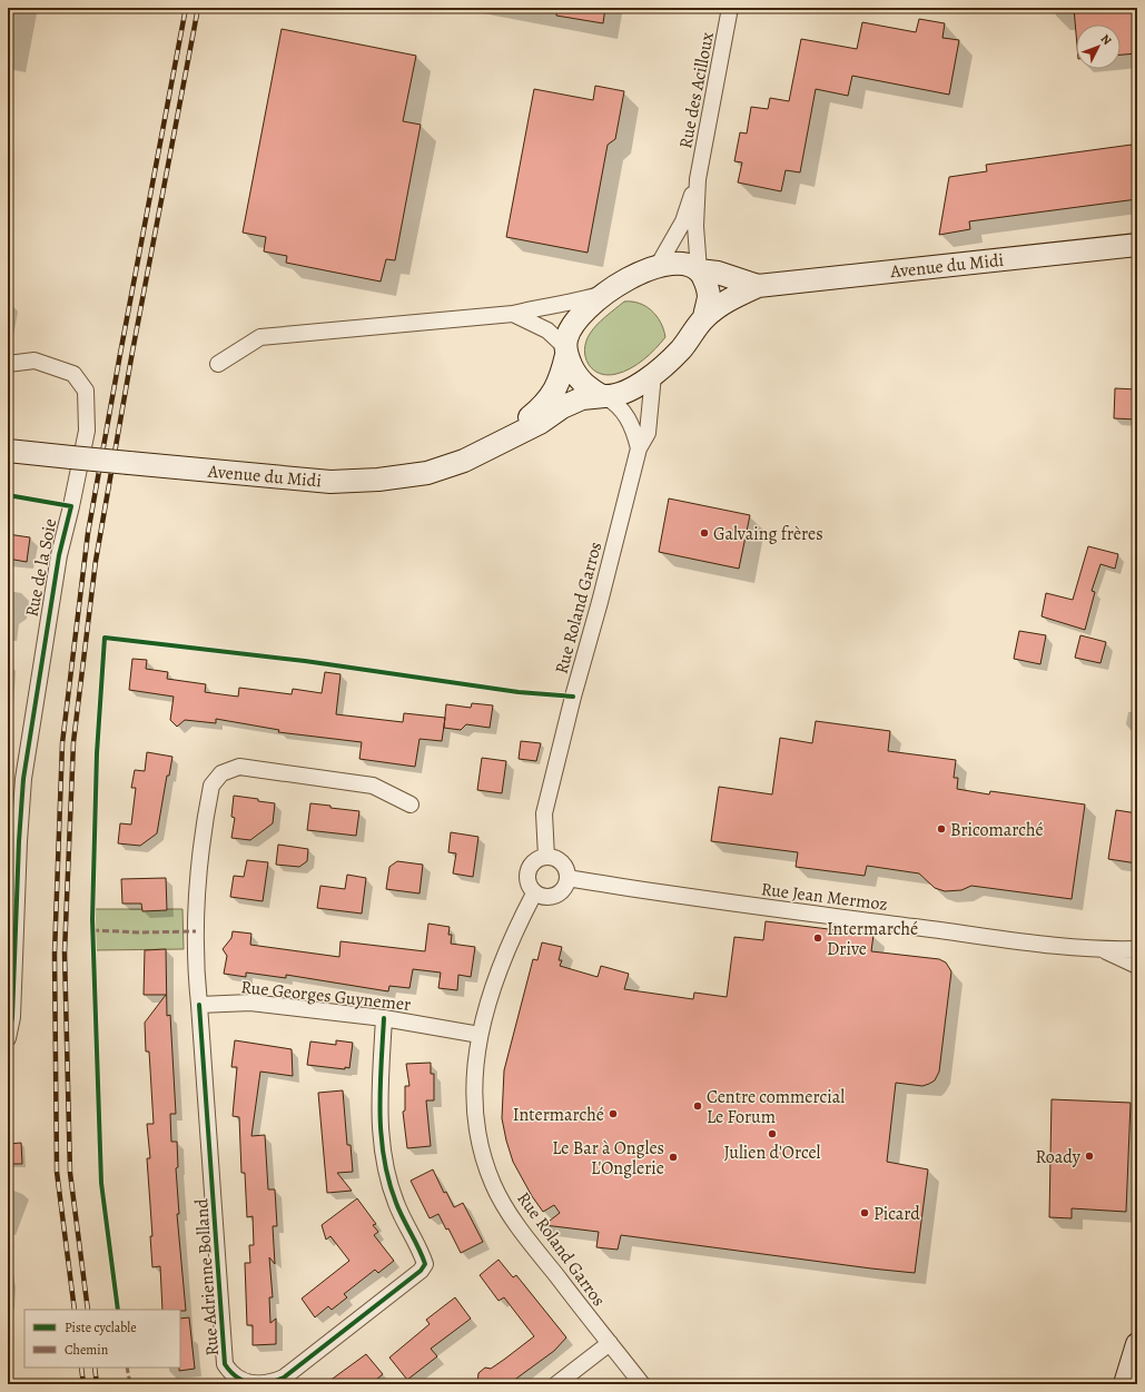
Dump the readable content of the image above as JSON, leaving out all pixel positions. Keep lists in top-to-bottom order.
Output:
{
  "streets": {
    "main road": ["Avenue du Midi"],
    "street": [
      "Rue des Acilloux",
      "Rue de la Soie",
      "Rue Roland Garros",
      "Rue Jean Mermoz",
      "Rue Georges Guynemer",
      "Rue Adrienne Bolland"
    ]
  },
  "crossings": [
    ["Rue des Acilloux", "Avenue du Midi"],
    ["Rue des Acilloux", "Rue Roland Garros"],
    ["Avenue du Midi", "Rue Roland Garros"],
    ["Rue Roland Garros", "Rue Jean Mermoz"],
    ["Rue Roland Garros", "Rue Georges Guynemer"],
    ["Rue Georges Guynemer", "Rue Adrienne Bolland"]
  ],
  "places": [
    "Galvaing frères",
    "Bricomarché",
    "Intermarché Drive",
    "Centre commercial Le Forum",
    "Intermarché",
    "Julien d'Orcel",
    "Roady",
    "Le Bar à Ongles L'Onglerie",
    "Picard"
  ],
  "legend": ["Piste cyclable", "Chemin"],
  "north": "top right"
}
